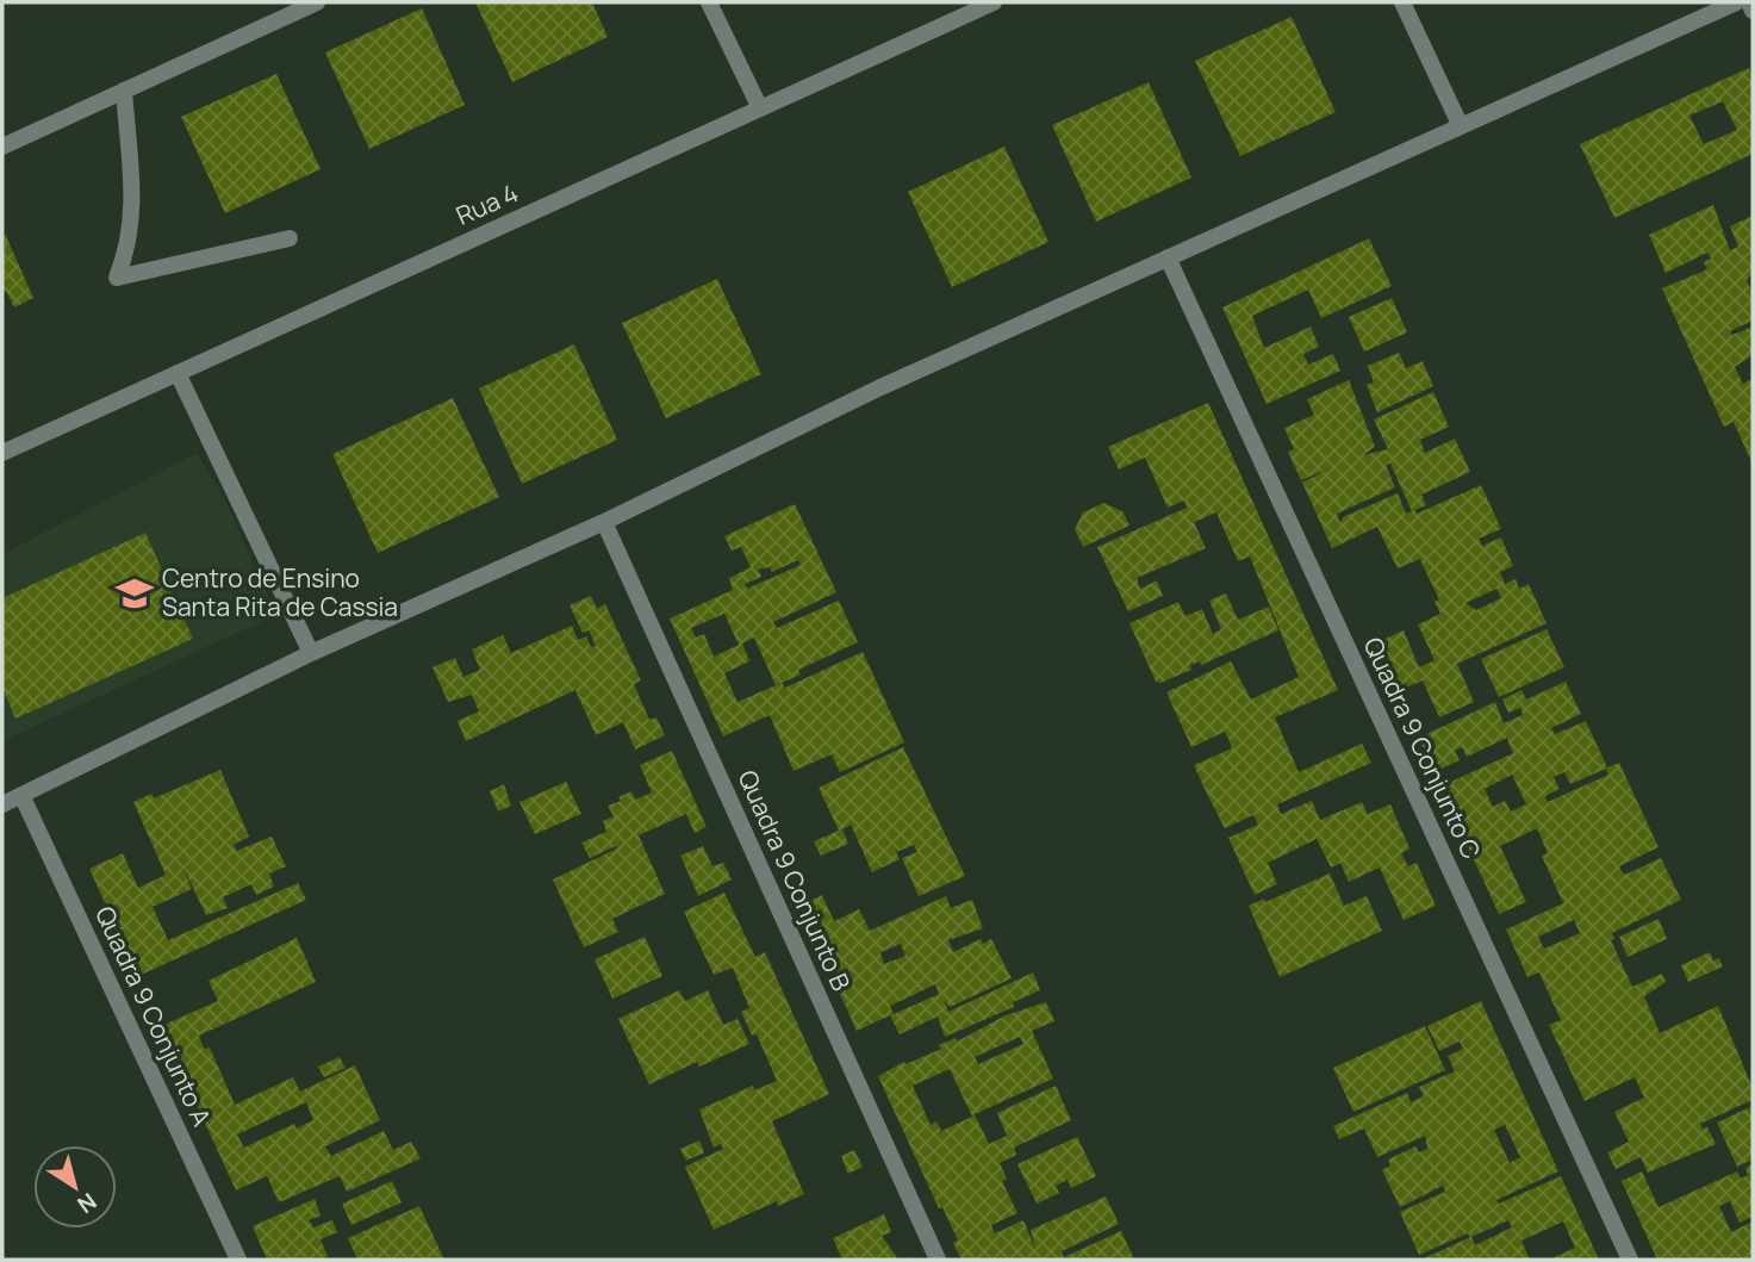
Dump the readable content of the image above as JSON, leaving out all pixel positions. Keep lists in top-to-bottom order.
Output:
{
  "streets": {
    "street": [
      "Rua 4",
      "Quadra 9 Conjunto C",
      "Quadra 9 Conjunto B",
      "Quadra 9 Conjunto A"
    ]
  },
  "places": {
    "school or university": ["Centro de Ensino Santa Rita de Cassia"]
  },
  "north": "bottom right"
}
